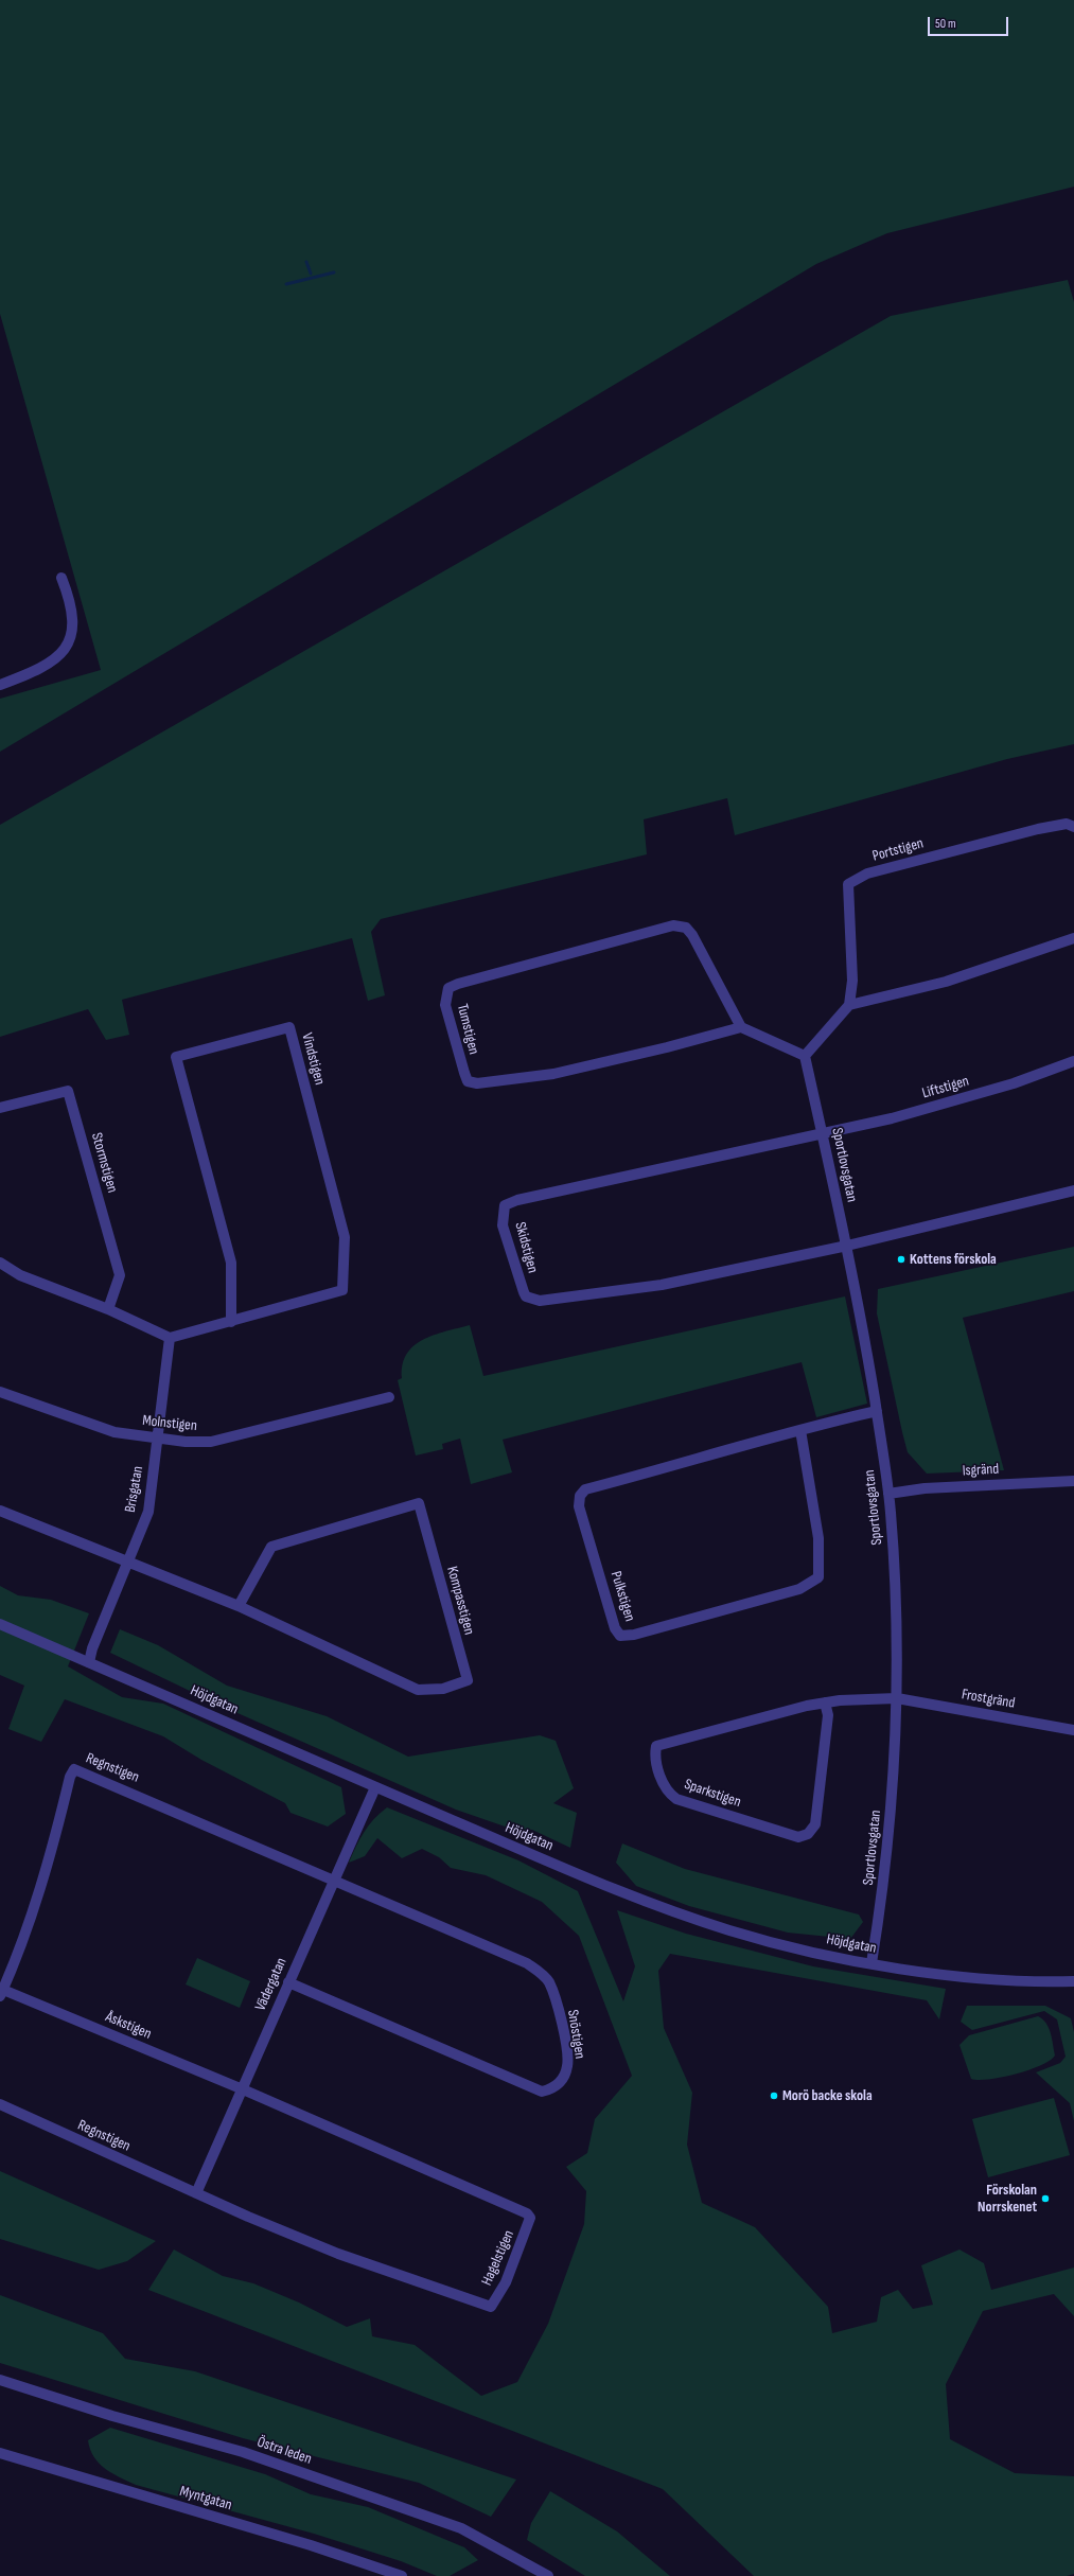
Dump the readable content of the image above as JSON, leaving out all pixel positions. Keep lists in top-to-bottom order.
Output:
{
  "streets": {
    "street": [
      "Portstigen",
      "Tumstigen",
      "Vindstigen",
      "Liftstigen",
      "Stormstigen",
      "Sportlovsgatan",
      "Skidstigen",
      "Molnstigen",
      "Isgränd",
      "Brisgatan",
      "Pulkstigen",
      "Kompasstigen",
      "Frostgränd",
      "Höjdgatan",
      "Regnstigen",
      "Sparkstigen",
      "Vädergatan",
      "Åskstigen",
      "Snöstigen",
      "Hagelstigen",
      "Östra leden",
      "Myntgatan"
    ]
  },
  "crossings": [
    ["Vindstigen", "Brisgatan"],
    ["Liftstigen", "Sportlovsgatan"],
    ["Liftstigen", "Skidstigen"],
    ["Sportlovsgatan", "Skidstigen"],
    ["Sportlovsgatan", "Isgränd"],
    ["Sportlovsgatan", "Pulkstigen"],
    ["Sportlovsgatan", "Frostgränd"],
    ["Sportlovsgatan", "Höjdgatan"],
    ["Sportlovsgatan", "Sparkstigen"],
    ["Molnstigen", "Brisgatan"],
    ["Brisgatan", "Kompasstigen"],
    ["Brisgatan", "Höjdgatan"],
    ["Frostgränd", "Sparkstigen"],
    ["Höjdgatan", "Vädergatan"],
    ["Regnstigen", "Vädergatan"],
    ["Regnstigen", "Åskstigen"],
    ["Regnstigen", "Snöstigen"],
    ["Regnstigen", "Hagelstigen"],
    ["Vädergatan", "Åskstigen"],
    ["Vädergatan", "Snöstigen"],
    ["Vädergatan", "Hagelstigen"],
    ["Åskstigen", "Hagelstigen"]
  ],
  "places": ["Kottens förskola", "Morö backe skola", "Förskolan Norrskenet"],
  "scale_bar": "50 m"
}
